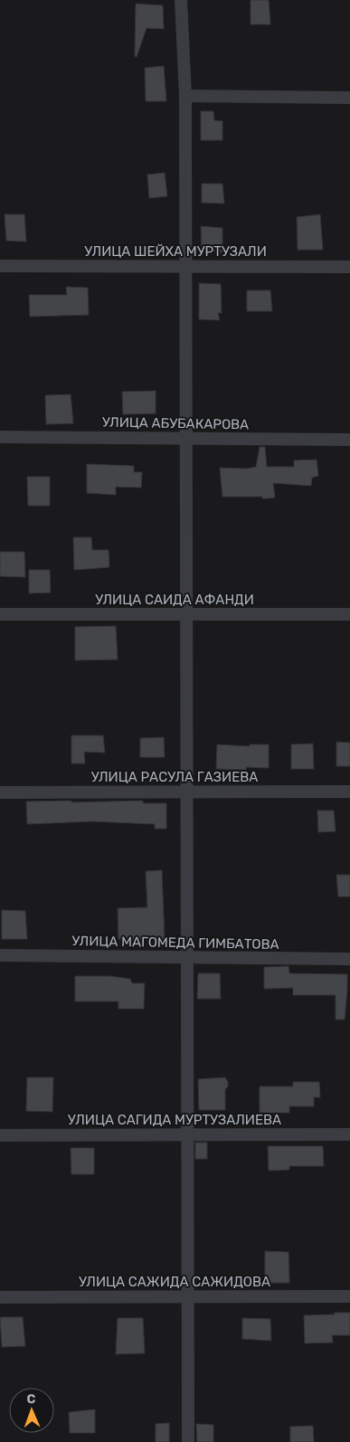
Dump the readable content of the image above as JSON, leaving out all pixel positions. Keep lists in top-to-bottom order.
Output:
{
  "streets": {
    "street": [
      "УЛИЦА ШЕЙХА МУРТУЗАЛИ",
      "УЛИЦА АБУБАКАРОВА",
      "УЛИЦА САИДА АФАНДИ",
      "УЛИЦА РАСУЛА ГАЗИЕВА",
      "УЛИЦА МАГОМЕДА ГИМБАТОВА",
      "УЛИЦА САГИДА МУРТУЗАЛИЕВА",
      "УЛИЦА САЖИДА САЖИДОВА"
    ]
  },
  "north": "top"
}
